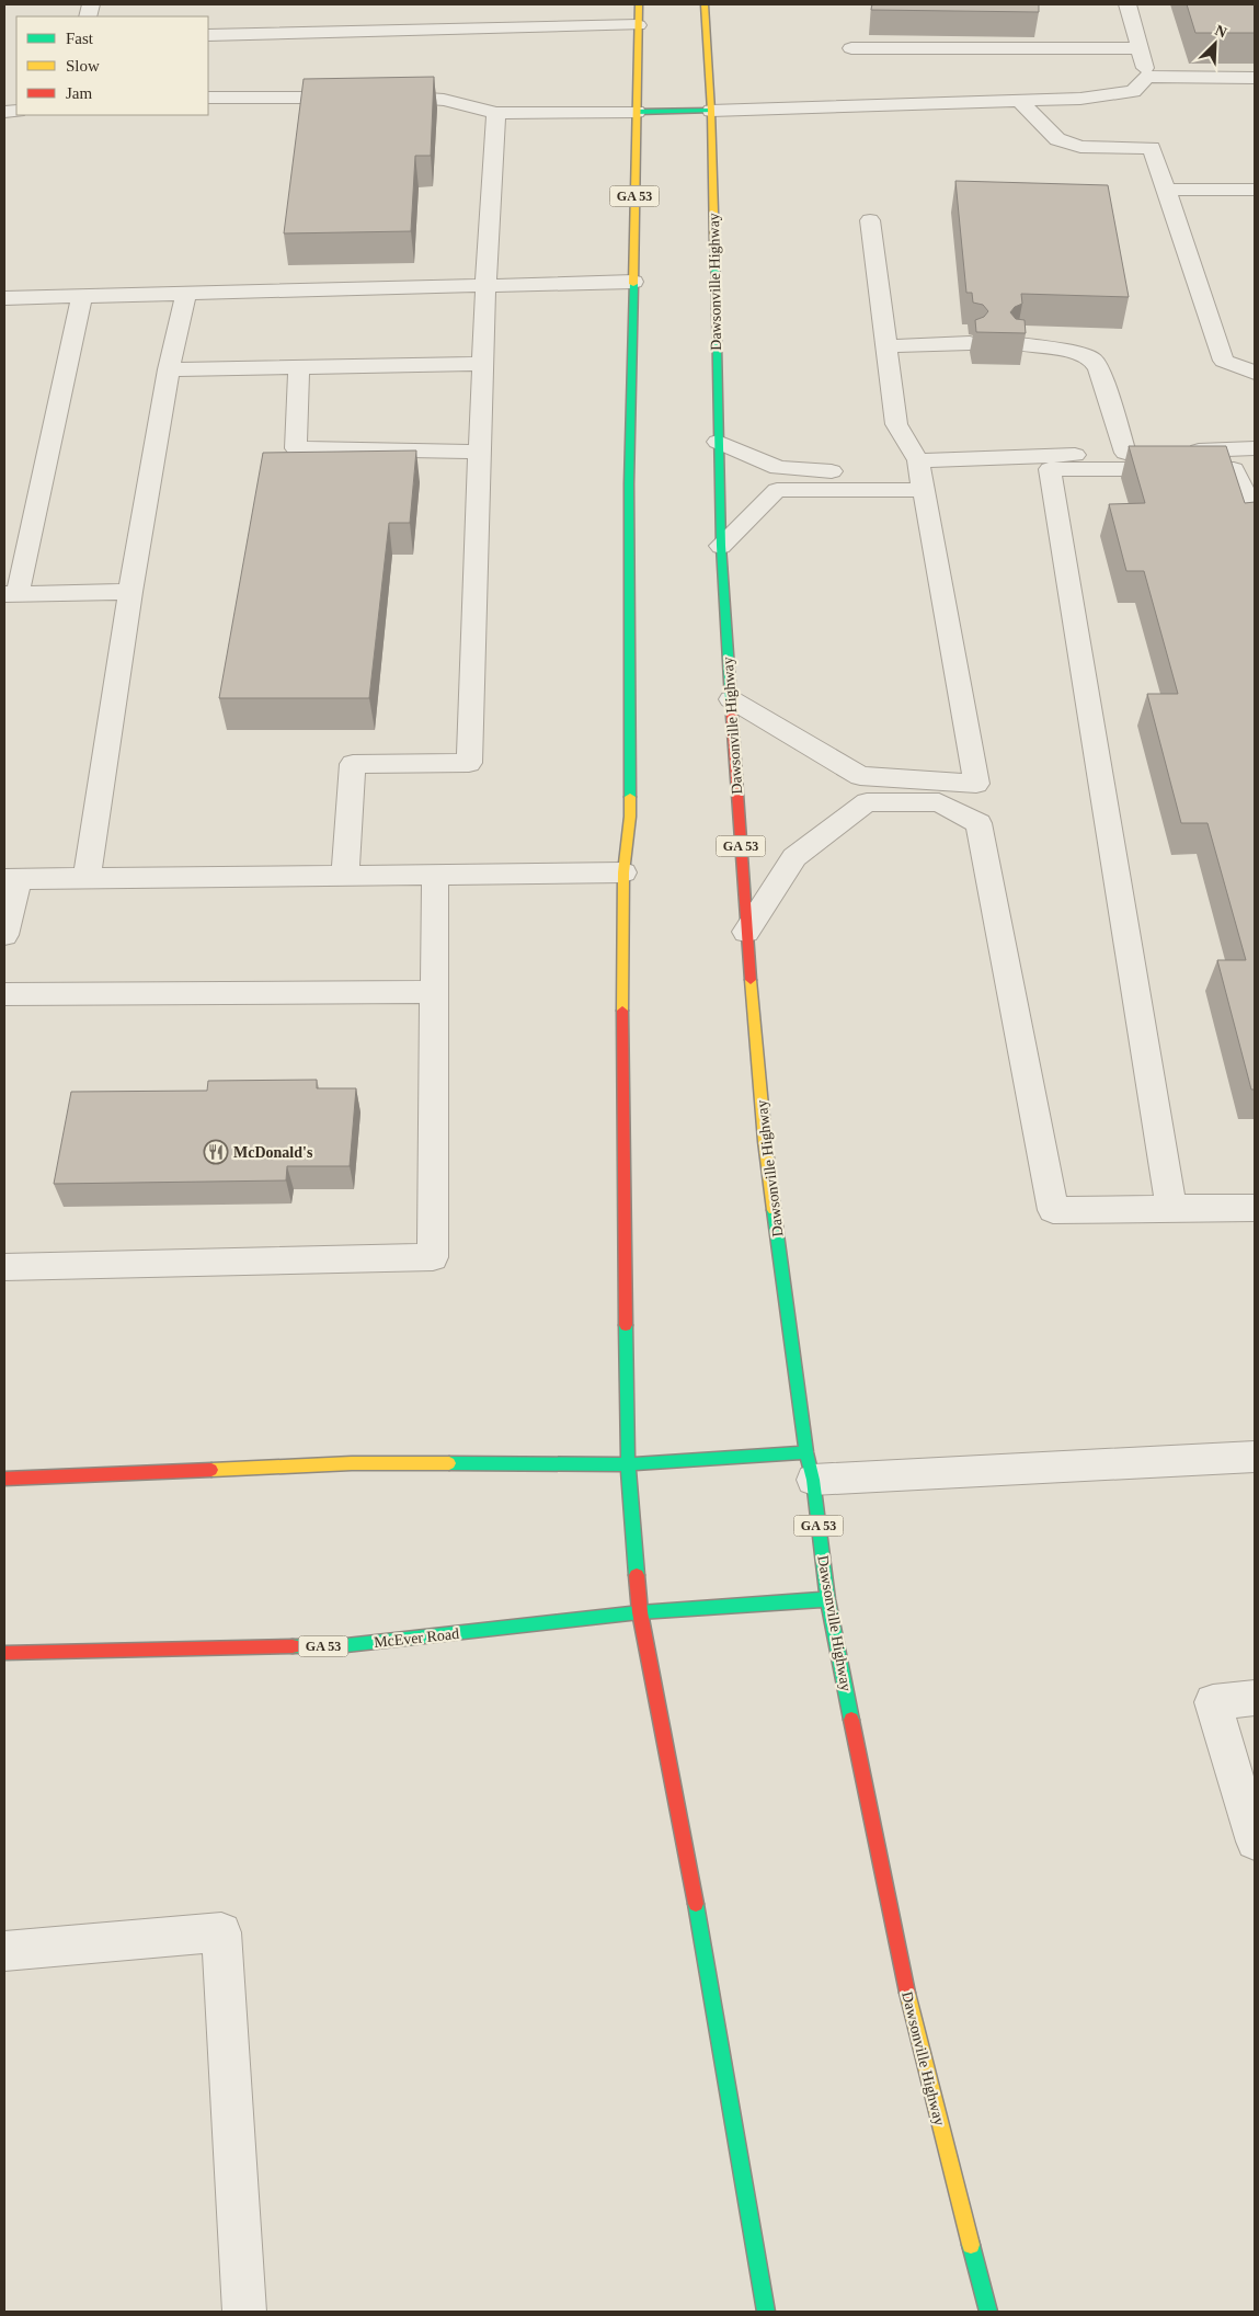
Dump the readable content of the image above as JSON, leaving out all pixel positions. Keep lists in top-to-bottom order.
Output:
{
  "streets": {
    "main road": ["GA 53", "Dawsonville Highway", "McEver Road"]
  },
  "crossings": [
    ["Dawsonville Highway", "McEver Road"]
  ],
  "places": {
    "restaurant": ["McDonald's"]
  },
  "legend": ["Fast", "Slow", "Jam"],
  "north": "top right"
}
